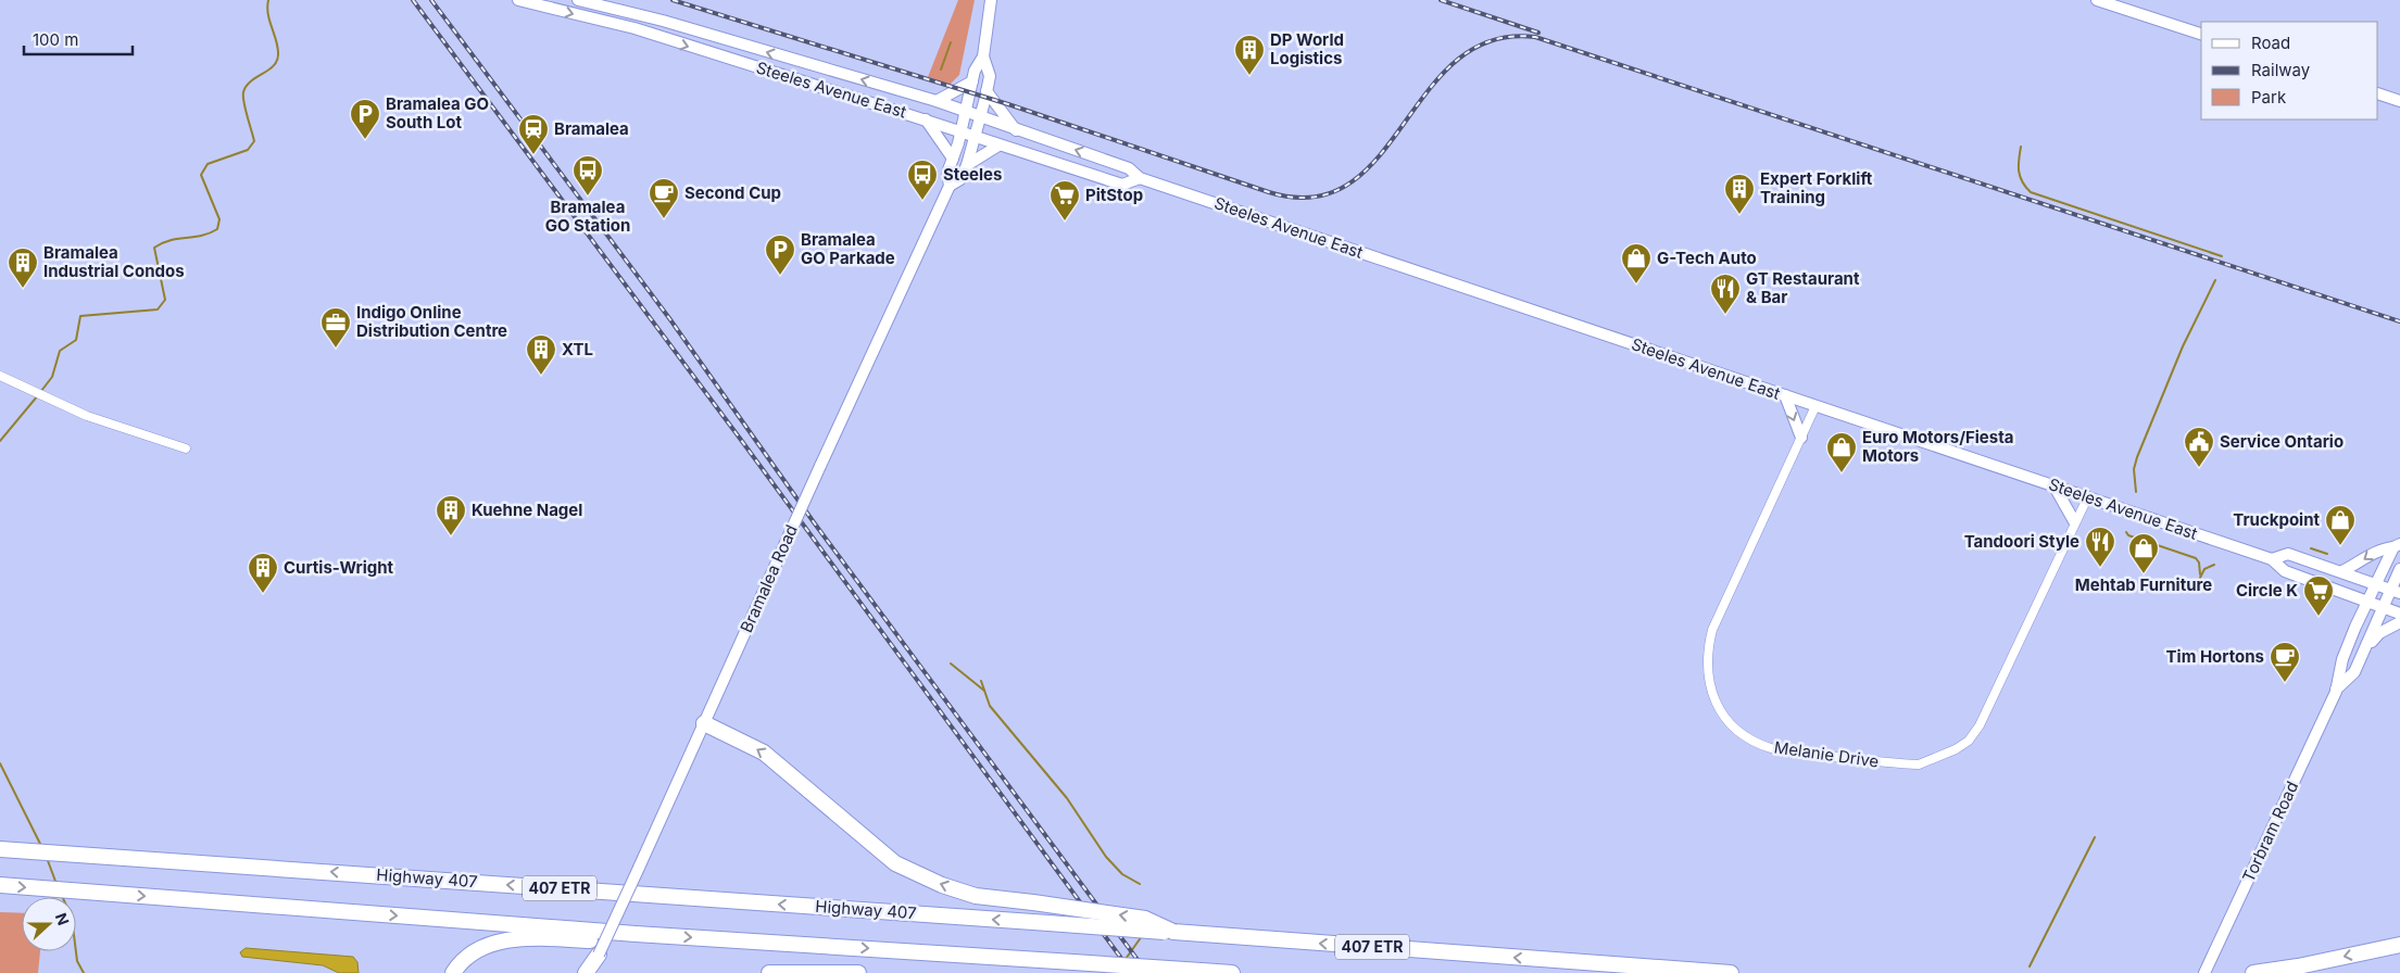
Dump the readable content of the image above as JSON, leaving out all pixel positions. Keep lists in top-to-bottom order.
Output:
{
  "streets": {
    "highway": ["Highway 407", "407 ETR"],
    "main road": ["Steeles Avenue East", "Bramalea Road", "Torbram Road"],
    "street": ["Melanie Drive"]
  },
  "crossings": [
    ["Steeles Avenue East", "Bramalea Road"],
    ["Steeles Avenue East", "Melanie Drive"],
    ["Steeles Avenue East", "Torbram Road"]
  ],
  "places": {
    "building": [
      "DP World Logistics",
      "Expert Forklift Training",
      "Bramalea Industrial Condos",
      "XTL",
      "Kuehne Nagel",
      "Curtis-Wright"
    ],
    "parking": ["Bramalea GO South Lot", "Bramalea GO Parkade"],
    "station": ["Bramalea"],
    "bus stop": ["Bramalea GO Station", "Steeles"],
    "cafe": ["Second Cup", "Tim Hortons"],
    "supermarket": ["PitStop", "Circle K"],
    "shop": [
      "G-Tech Auto",
      "Euro Motors/Fiesta Motors",
      "Truckpoint",
      "Mehtab Furniture"
    ],
    "restaurant": ["GT Restaurant & Bar", "Tandoori Style"],
    "office": ["Indigo Online Distribution Centre"],
    "public building": ["Service Ontario"]
  },
  "legend": ["Road", "Railway", "Park"],
  "scale_bar": "100 m",
  "north": "right"
}
